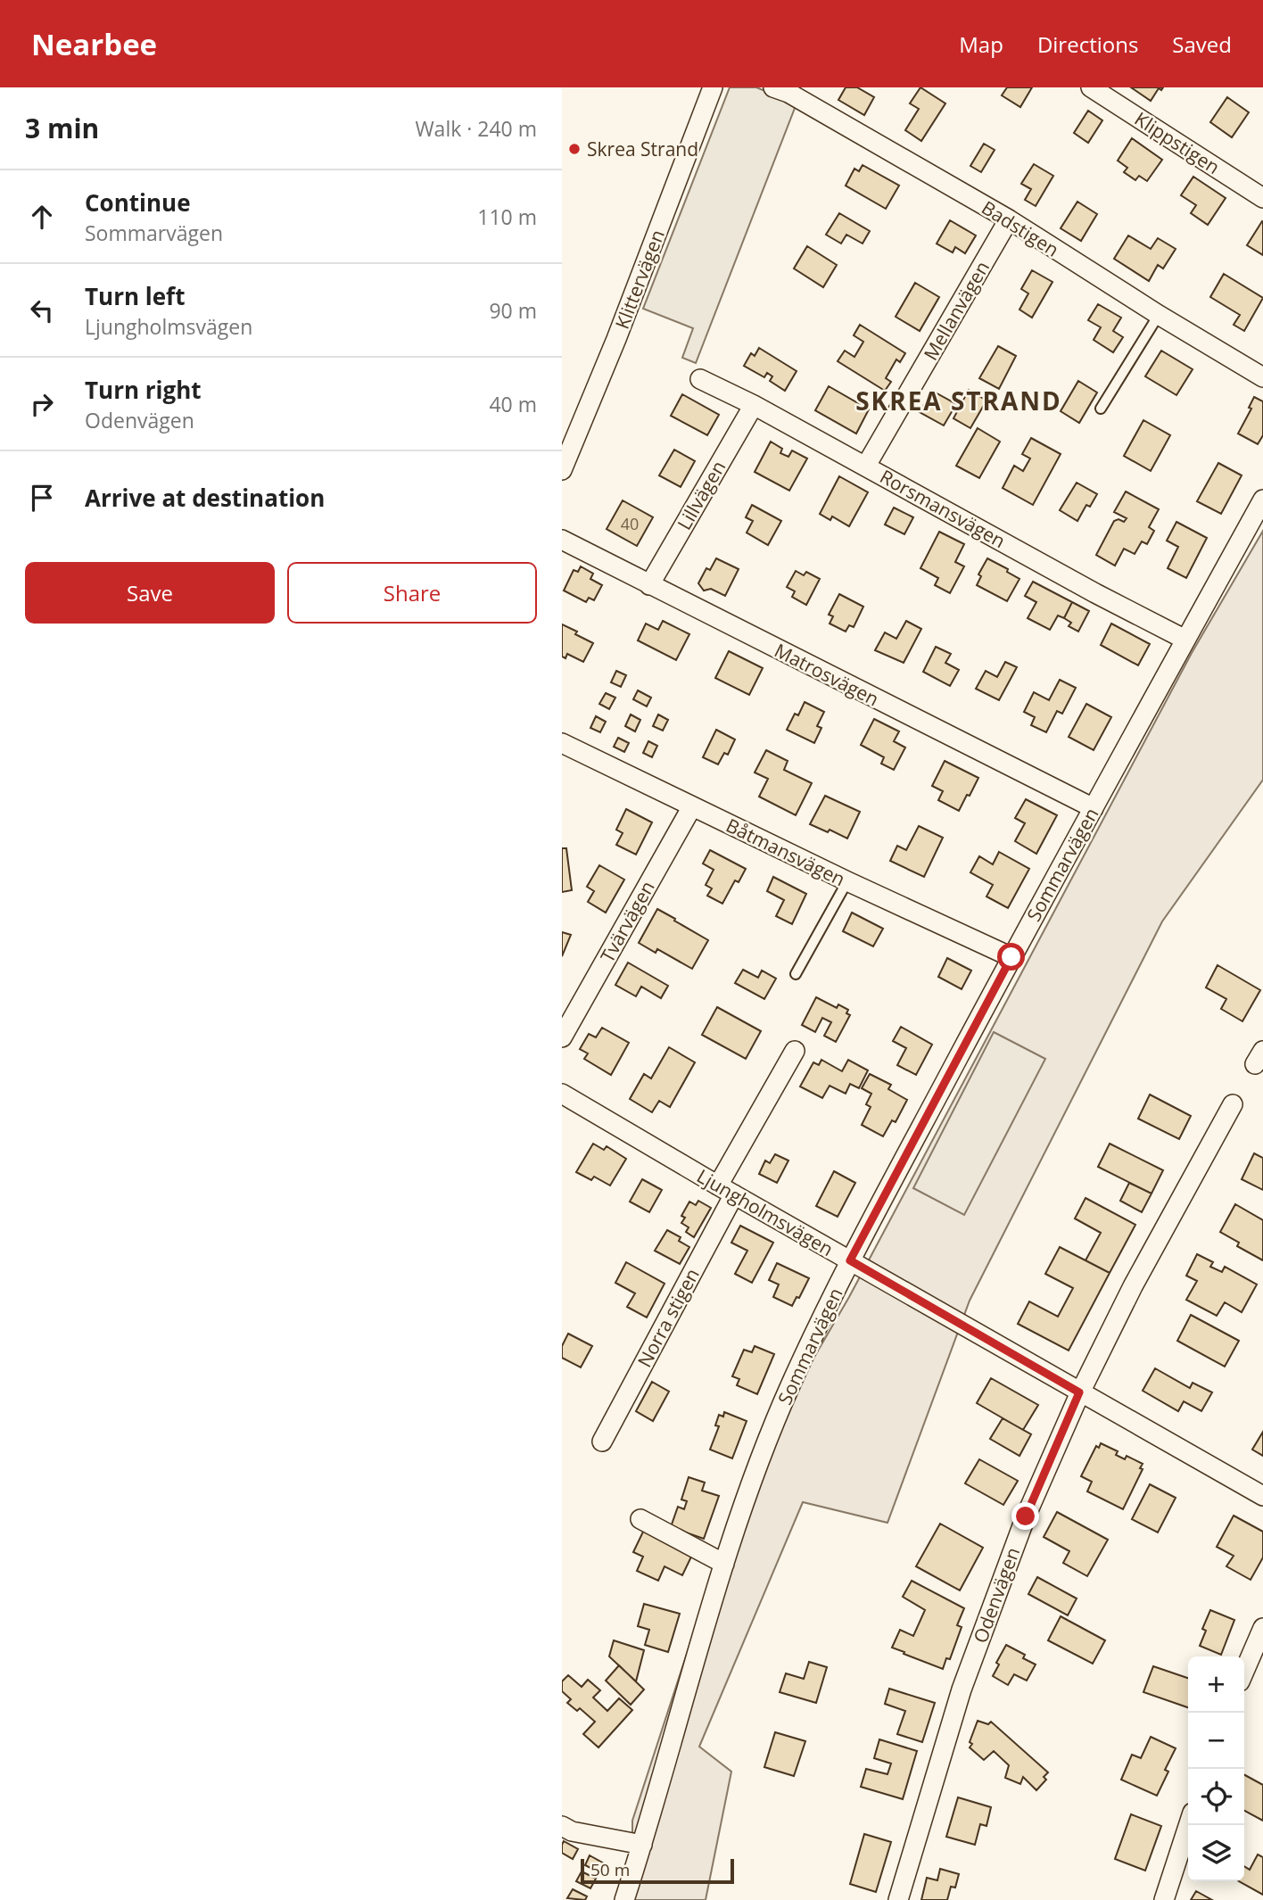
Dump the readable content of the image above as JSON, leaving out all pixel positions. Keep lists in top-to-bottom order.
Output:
{
  "streets": {
    "street": [
      "Klippstigen",
      "Badstigen",
      "Klittervägen",
      "Mellanvägen",
      "Lillvägen",
      "Rorsmansvägen",
      "Matrosvägen",
      "Båtmansvägen",
      "Sommarvägen",
      "Tvärvägen",
      "Ljungholmsvägen",
      "Norra stigen",
      "Odenvägen"
    ]
  },
  "crossings": [
    ["Badstigen", "Mellanvägen"],
    ["Mellanvägen", "Rorsmansvägen"],
    ["Lillvägen", "Rorsmansvägen"],
    ["Lillvägen", "Matrosvägen"],
    ["Rorsmansvägen", "Sommarvägen"],
    ["Matrosvägen", "Sommarvägen"],
    ["Båtmansvägen", "Sommarvägen"],
    ["Båtmansvägen", "Tvärvägen"],
    ["Sommarvägen", "Ljungholmsvägen"],
    ["Ljungholmsvägen", "Norra stigen"],
    ["Ljungholmsvägen", "Odenvägen"]
  ],
  "districts": ["SKREA STRAND"],
  "places": ["Skrea Strand"],
  "house_numbers": ["40"],
  "scale_bar": "50 m",
  "page": {
    "header": "Nearbee",
    "nav": ["Map", "Directions", "Saved"],
    "heading": ["3 min", "Walk · 240 m"],
    "list": [
      ["Continue", "Sommarvägen", "110 m"],
      ["Turn left", "Ljungholmsvägen", "90 m"],
      ["Turn right", "Odenvägen", "40 m"],
      "Arrive at destination"
    ],
    "buttons": ["Save", "Share"],
    "map_buttons": ["+", "−"],
    "scale": "50 m"
  }
}
